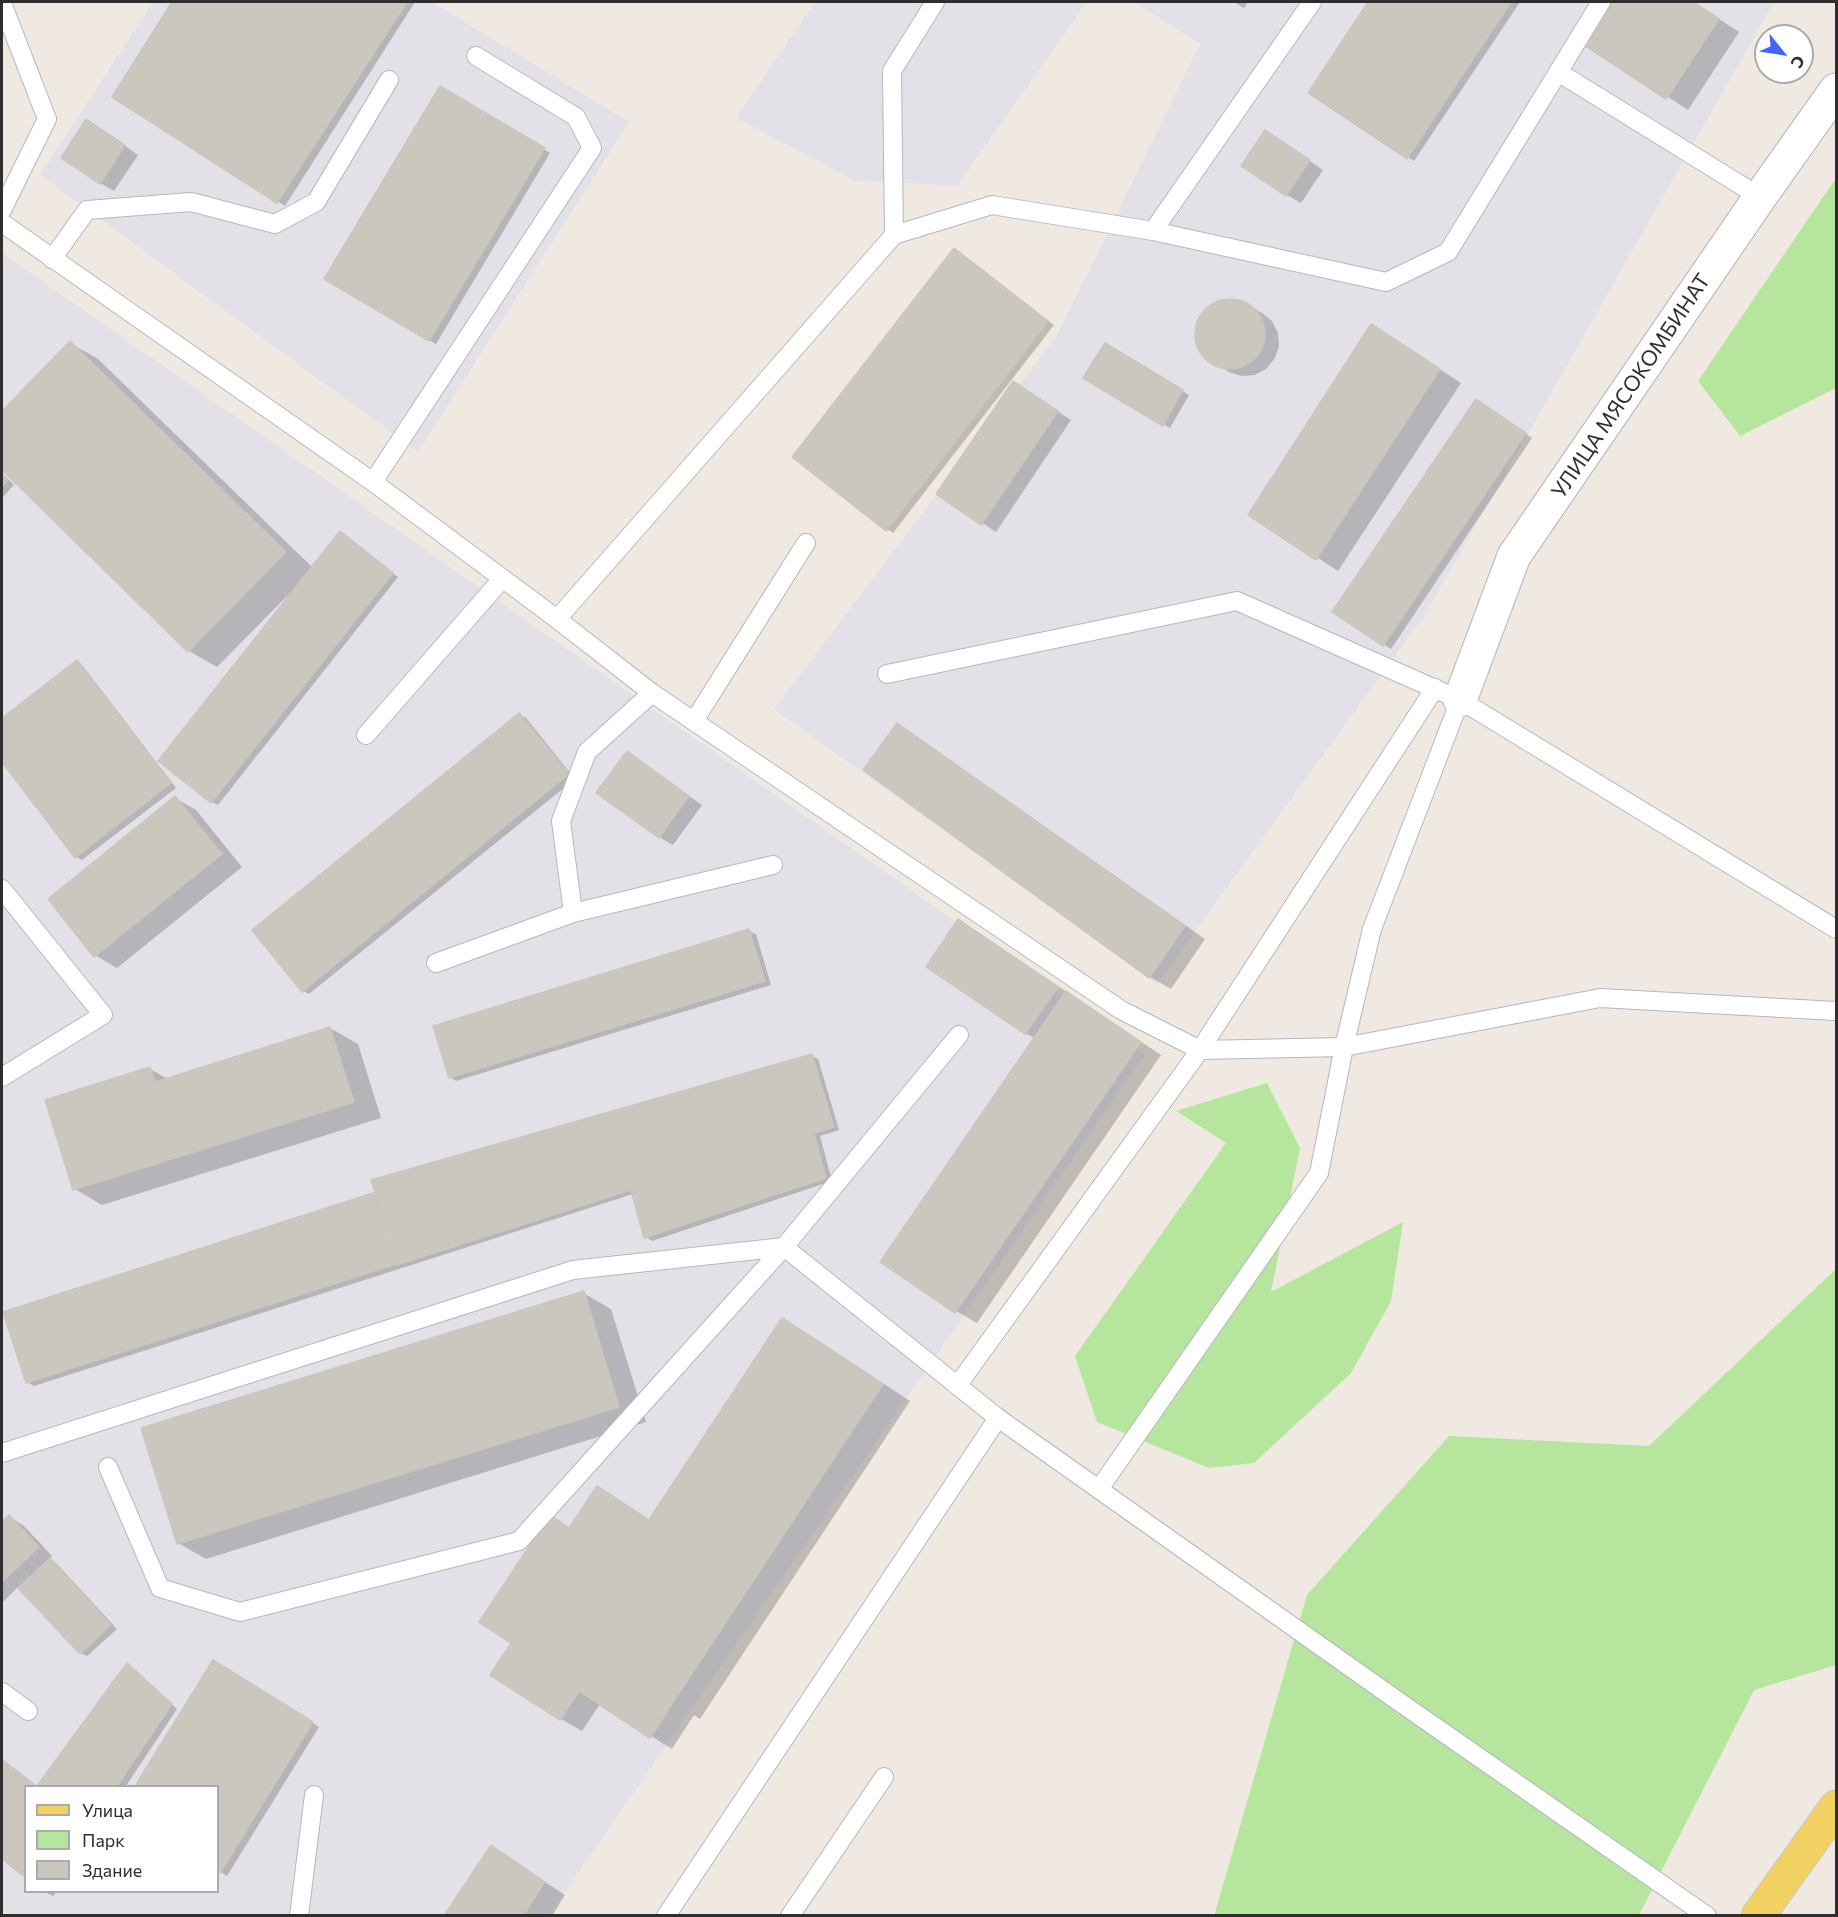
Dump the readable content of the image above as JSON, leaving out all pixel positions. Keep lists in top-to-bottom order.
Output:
{
  "streets": {
    "street": ["УЛИЦА МЯСОКОМБИНАТ"]
  },
  "legend": ["Улица", "Парк", "Здание"],
  "north": "bottom right"
}
